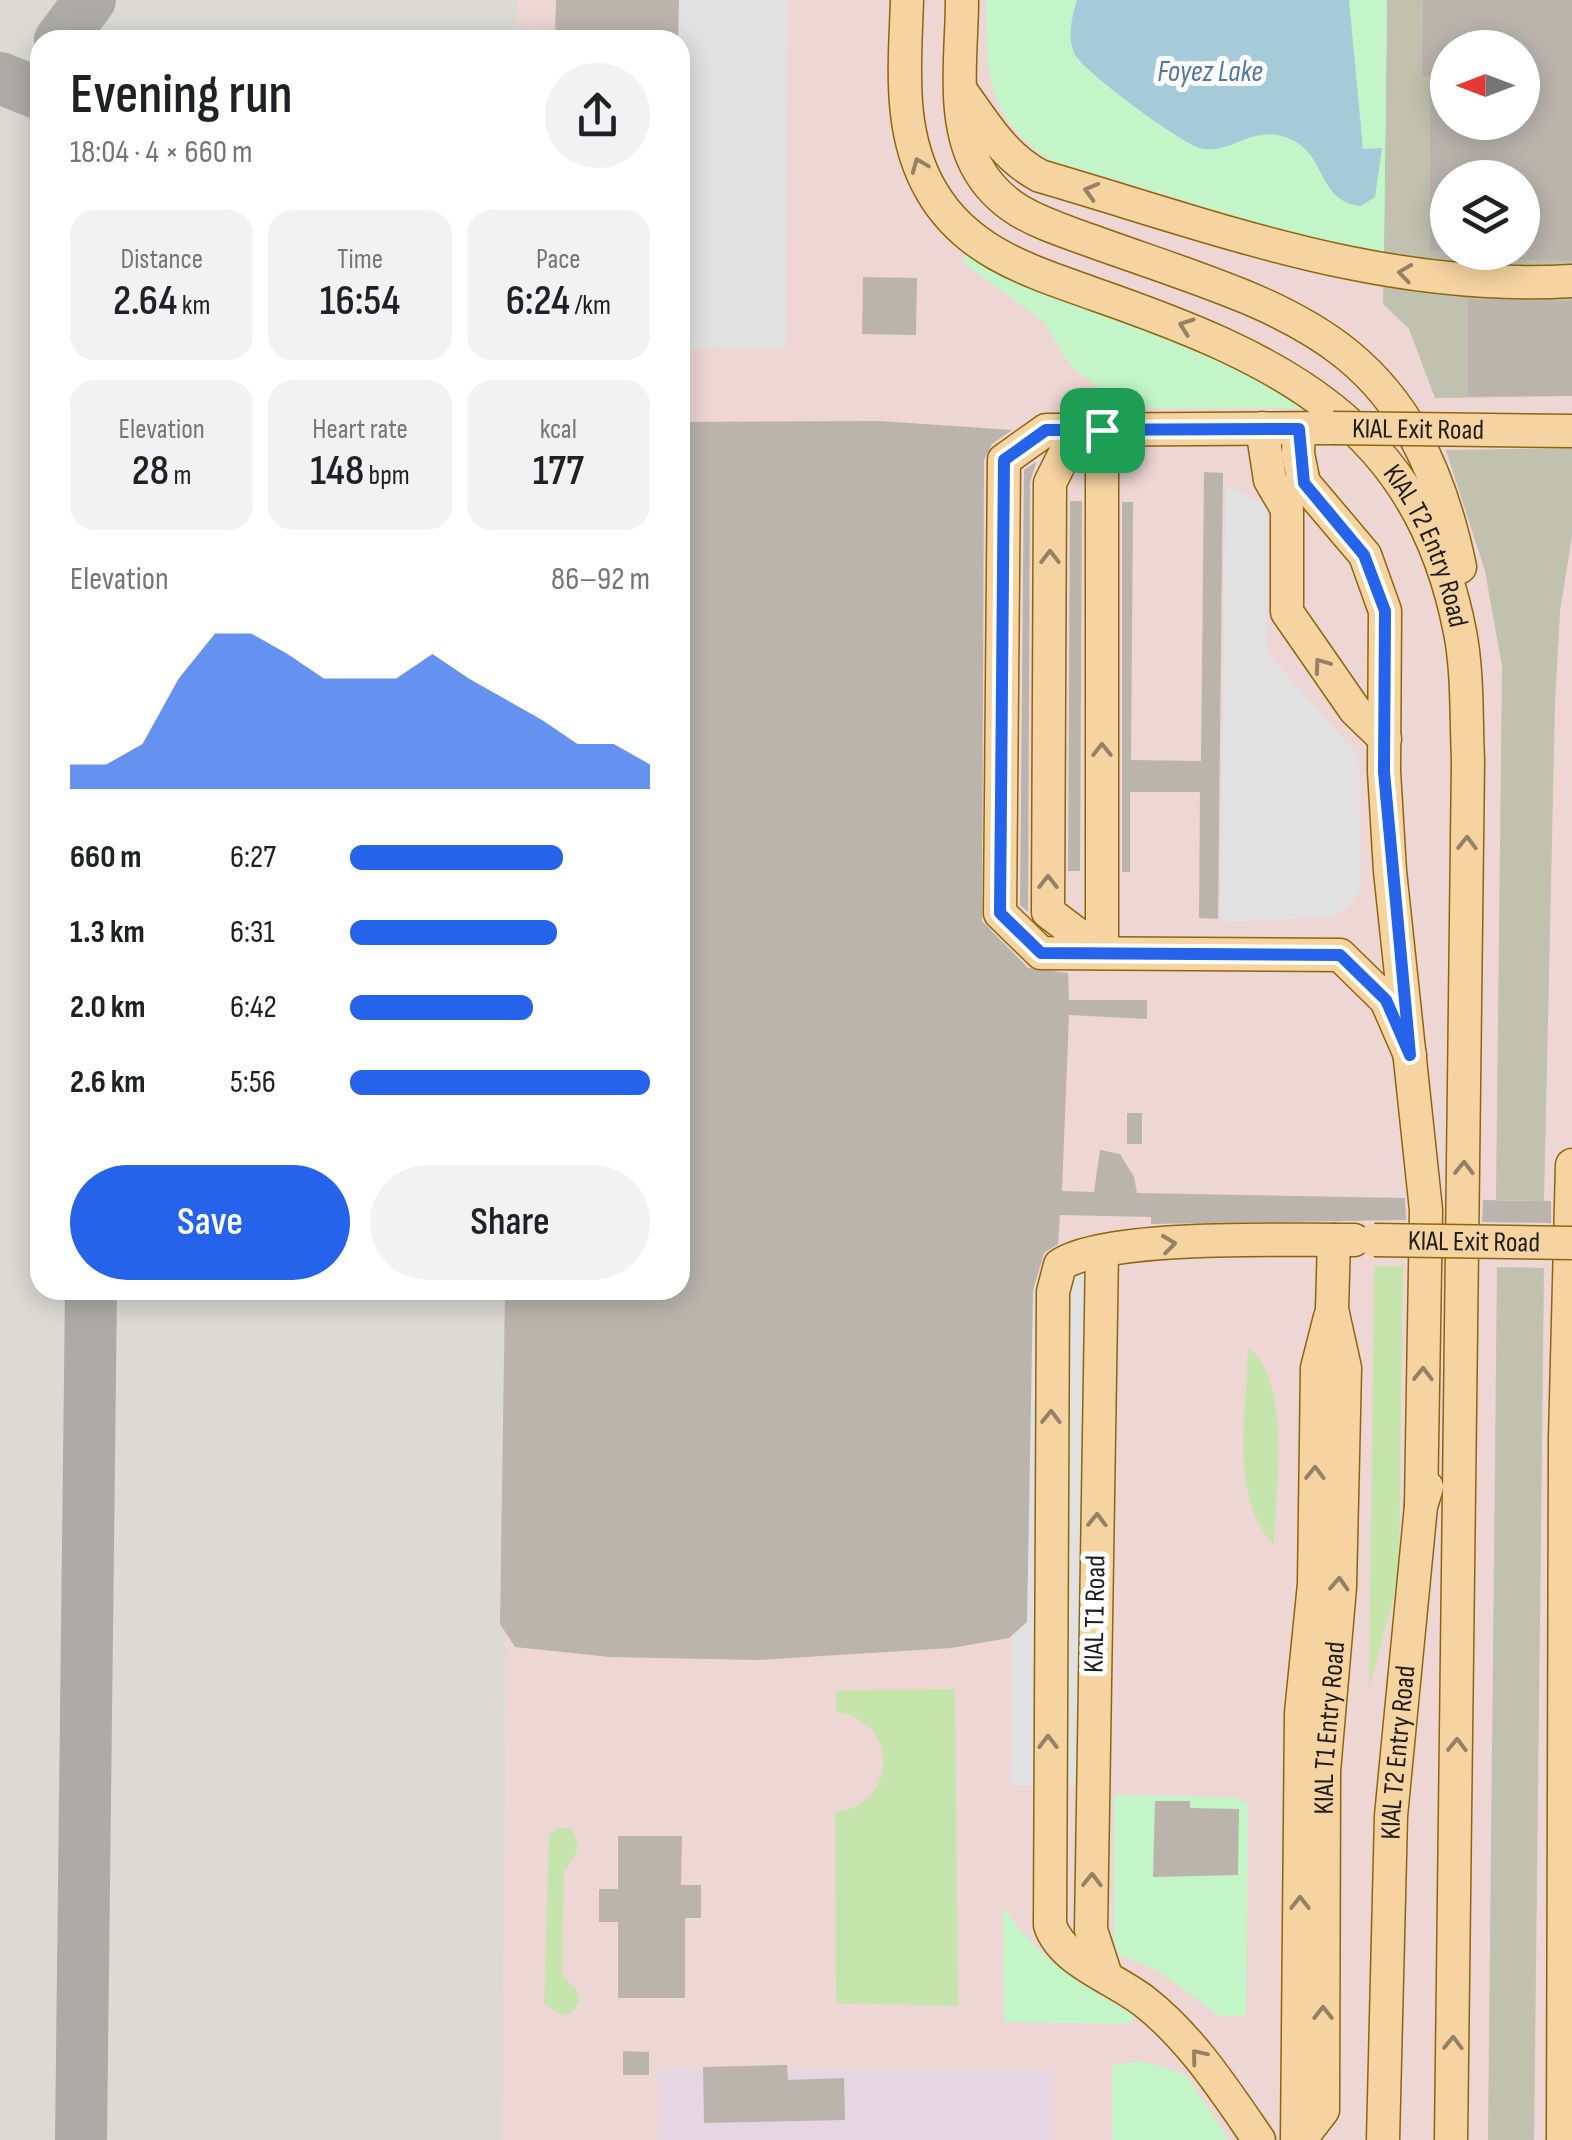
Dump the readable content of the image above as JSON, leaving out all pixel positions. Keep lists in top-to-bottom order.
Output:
{
  "streets": {
    "main road": [
      "KIAL Exit Road",
      "KIAL T2 Entry Road",
      "KIAL T1 Road",
      "KIAL T1 Entry Road"
    ]
  },
  "crossings": [
    ["KIAL Exit Road", "KIAL T1 Entry Road"]
  ],
  "one_way": ["KIAL T1 Road"],
  "water": ["Foyez Lake"],
  "north": "left",
  "page": {
    "heading": ["Evening run", "18:04 · 4 × 660 m"],
    "stats": [
      ["Distance", "2.64 km"],
      ["Time", "16:54"],
      ["Pace", "6:24 /km"],
      ["Elevation", "28 m"],
      ["Heart rate", "148 bpm"],
      ["kcal", "177"]
    ],
    "chart": ["Elevation", "86–92 m"],
    "list": [
      {
        "name": "660 m",
        "note": "6:27"
      },
      {
        "name": "1.3 km",
        "note": "6:31"
      },
      {
        "name": "2.0 km",
        "note": "6:42"
      },
      {
        "name": "2.6 km",
        "note": "5:56"
      }
    ],
    "buttons": ["Save", "Share"]
  }
}
